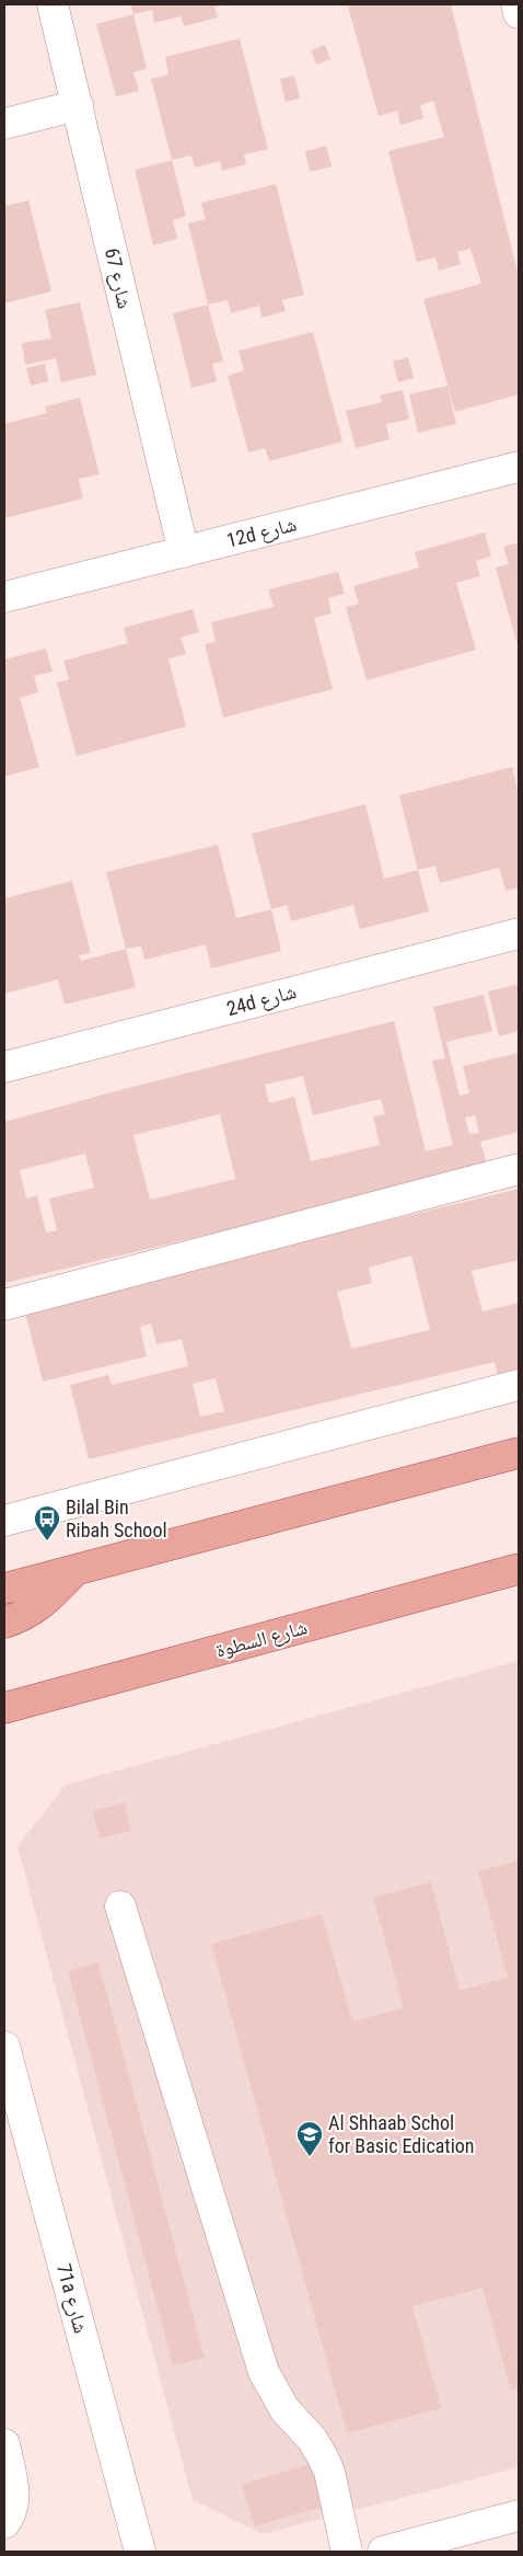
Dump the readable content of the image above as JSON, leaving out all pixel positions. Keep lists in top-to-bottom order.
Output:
{
  "streets": {
    "main road": ["شارع السطوة"],
    "street": [
      "شارع 67",
      "12d شارع",
      "24d شارع",
      "71a شارع"
    ]
  },
  "crossings": [
    ["شارع 67", "12d شارع"]
  ],
  "places": {
    "bus stop": ["Bilal Bin Ribah School"],
    "school or university": ["Al Shhaab Schol for Basic Edication"]
  }
}
